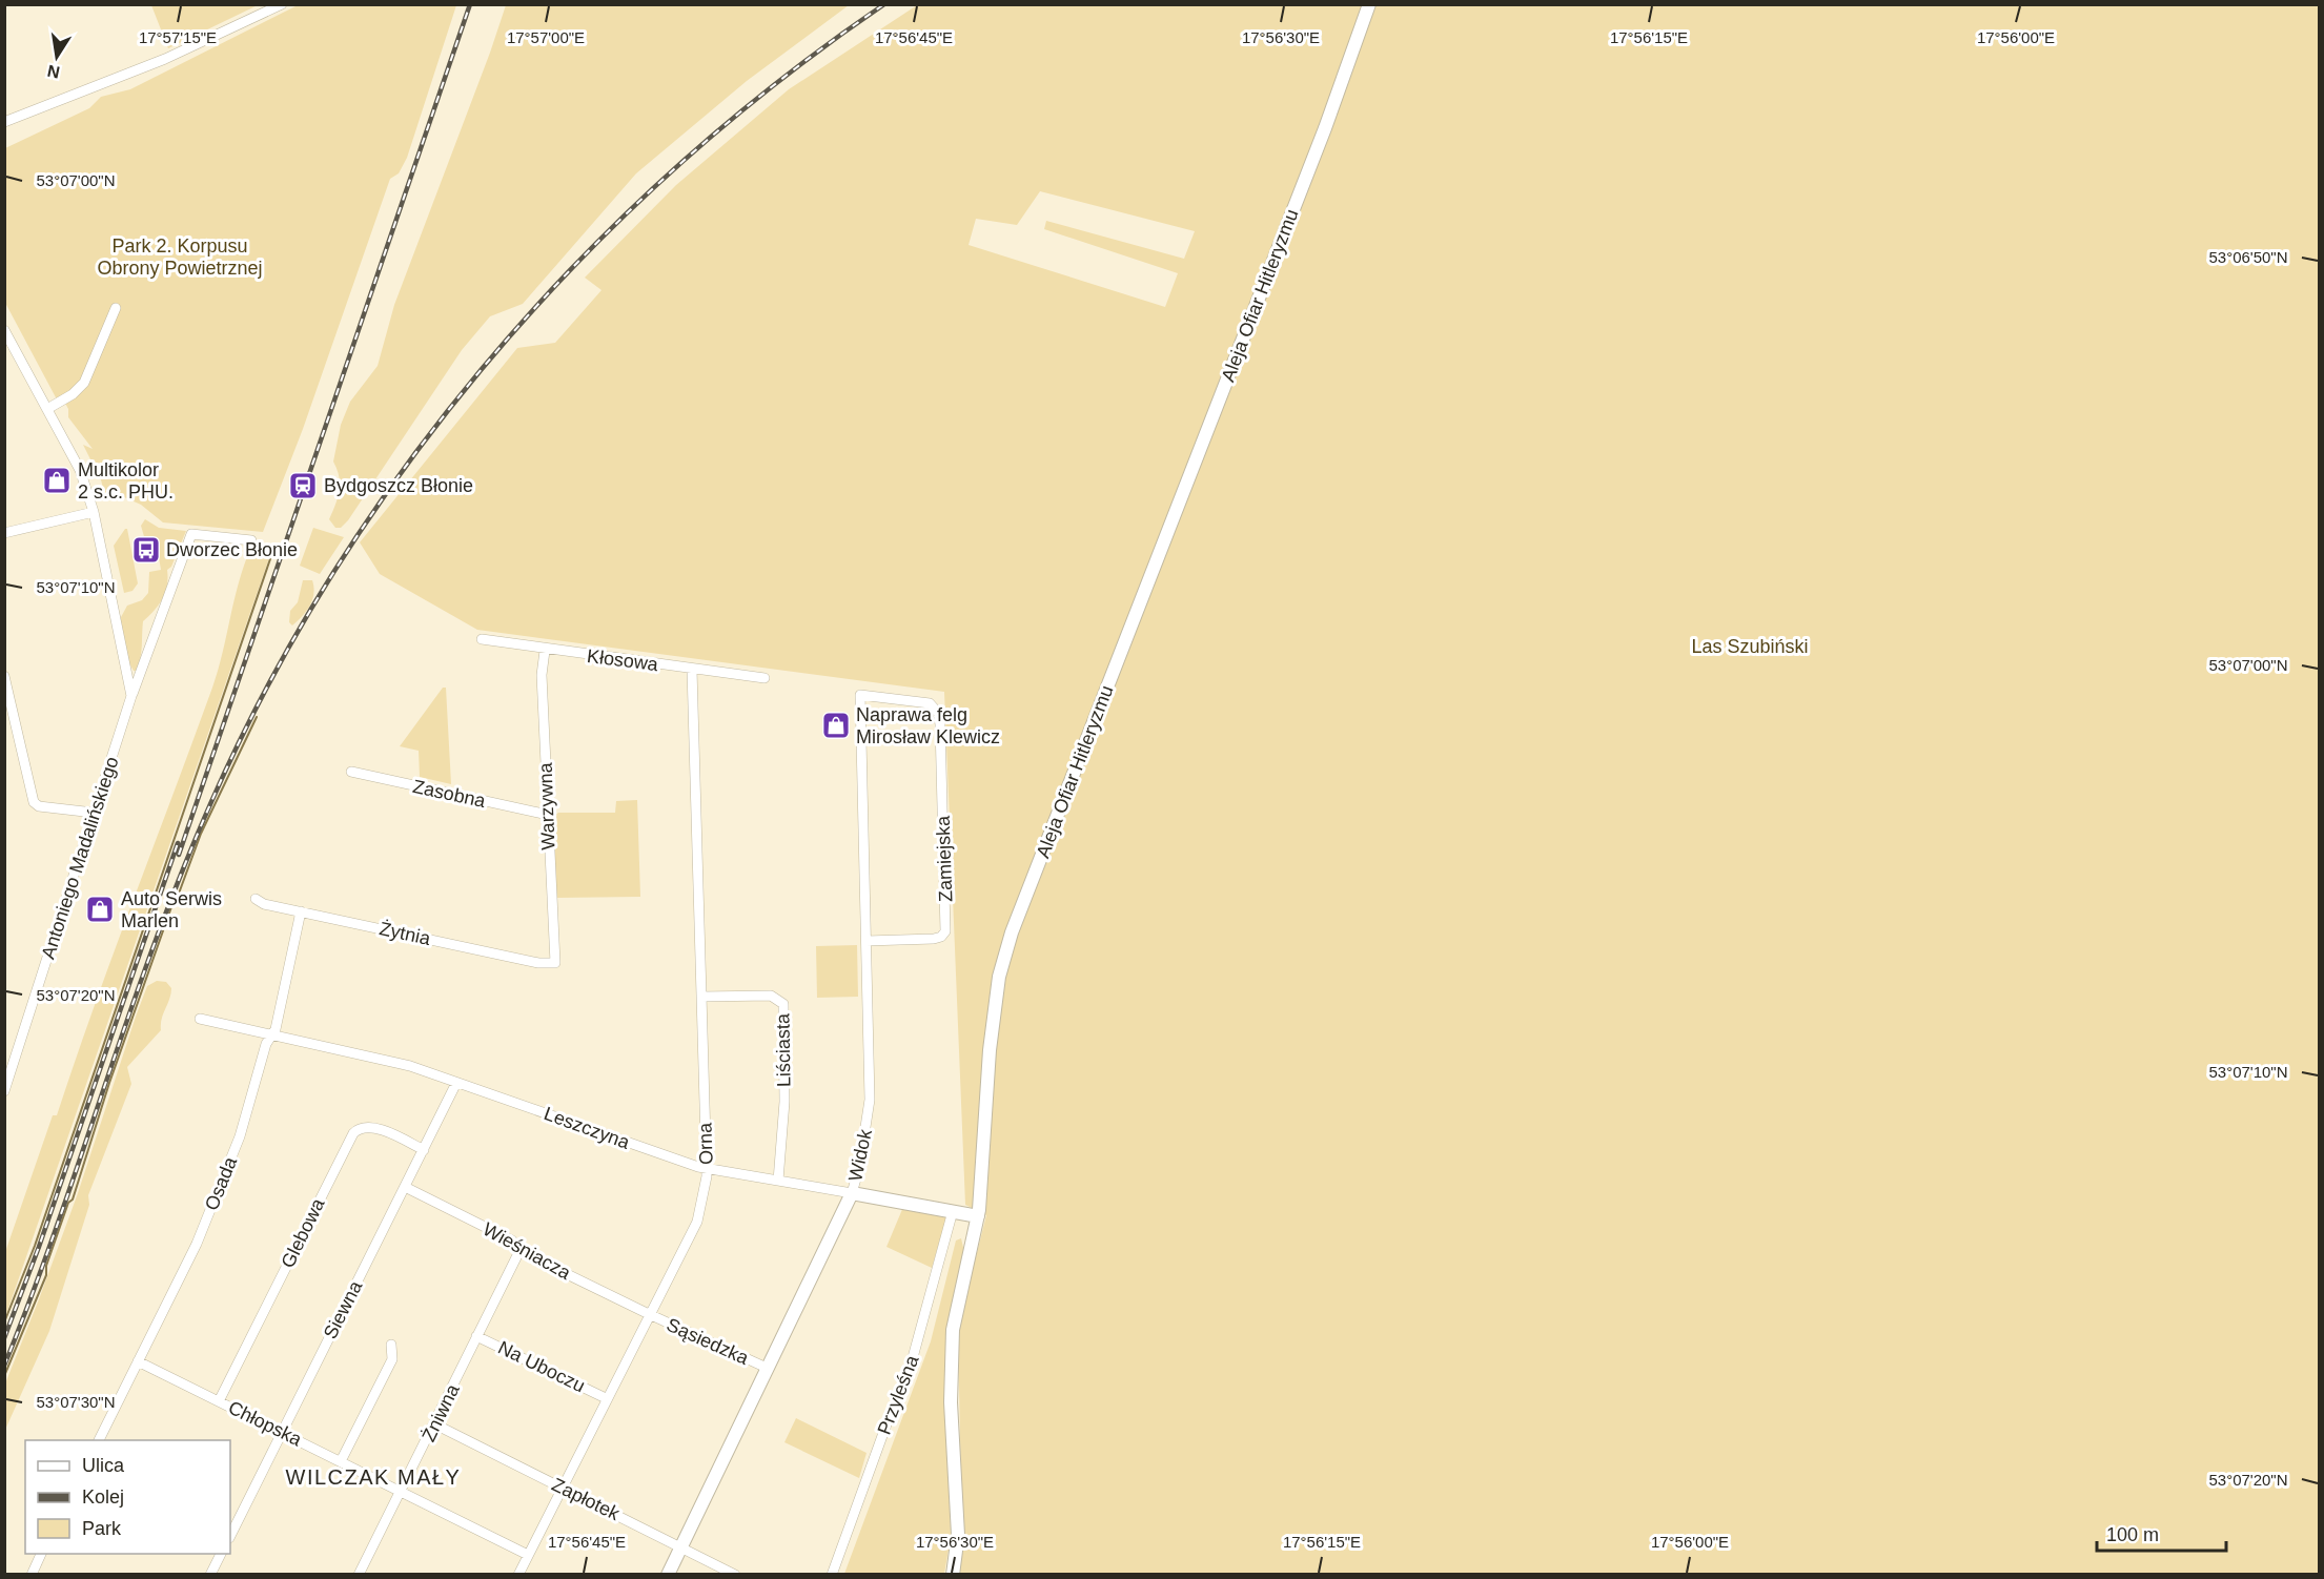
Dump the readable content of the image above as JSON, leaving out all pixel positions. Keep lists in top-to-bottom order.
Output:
{
  "streets": {
    "street": [
      "Aleja Ofiar Hitleryzmu",
      "Kłosowa",
      "Zasobna",
      "Warzywna",
      "Antoniego Madalińskiego",
      "Zamiejska",
      "Żytnia",
      "Liściasta",
      "Leszczyna",
      "Orna",
      "Widok",
      "Osada",
      "Glebowa",
      "Wieśniacza",
      "Siewna",
      "Sąsiedzka",
      "Na Uboczu",
      "Przyleśna",
      "Żniwna",
      "Chłopska",
      "Zapłotek"
    ]
  },
  "crossings": [
    ["Aleja Ofiar Hitleryzmu", "Leszczyna"],
    ["Kłosowa", "Warzywna"],
    ["Kłosowa", "Orna"],
    ["Zasobna", "Warzywna"],
    ["Warzywna", "Żytnia"],
    ["Zamiejska", "Widok"],
    ["Żytnia", "Osada"],
    ["Liściasta", "Leszczyna"],
    ["Liściasta", "Orna"],
    ["Leszczyna", "Orna"],
    ["Leszczyna", "Widok"],
    ["Leszczyna", "Osada"],
    ["Leszczyna", "Siewna"],
    ["Leszczyna", "Przyleśna"],
    ["Orna", "Wieśniacza"],
    ["Orna", "Sąsiedzka"],
    ["Orna", "Na Uboczu"],
    ["Orna", "Chłopska"],
    ["Orna", "Zapłotek"],
    ["Widok", "Sąsiedzka"],
    ["Widok", "Zapłotek"],
    ["Osada", "Chłopska"],
    ["Glebowa", "Siewna"],
    ["Glebowa", "Chłopska"],
    ["Wieśniacza", "Siewna"],
    ["Wieśniacza", "Sąsiedzka"],
    ["Wieśniacza", "Żniwna"],
    ["Siewna", "Chłopska"],
    ["Na Uboczu", "Żniwna"],
    ["Żniwna", "Chłopska"],
    ["Żniwna", "Zapłotek"]
  ],
  "districts": ["WILCZAK MAŁY"],
  "parks": ["Park 2. Korpusu Obrony Powietrznej", "Las Szubiński"],
  "places": {
    "shop": ["Multikolor 2 s.c. PHU.", "Naprawa felg Mirosław Klewicz", "Auto Serwis Marlen"],
    "station": ["Bydgoszcz Błonie"],
    "bus stop": ["Dworzec Błonie"]
  },
  "legend": ["Ulica", "Kolej", "Park"],
  "scale_bar": "100 m",
  "north": "bottom",
  "coordinates": [
    "17°57'15\"E",
    "17°57'00\"E",
    "17°56'45\"E",
    "17°56'30\"E",
    "17°56'15\"E",
    "17°56'00\"E",
    "53°07'00\"N",
    "53°06'50\"N",
    "53°07'10\"N",
    "53°07'20\"N",
    "53°07'30\"N"
  ]
}
